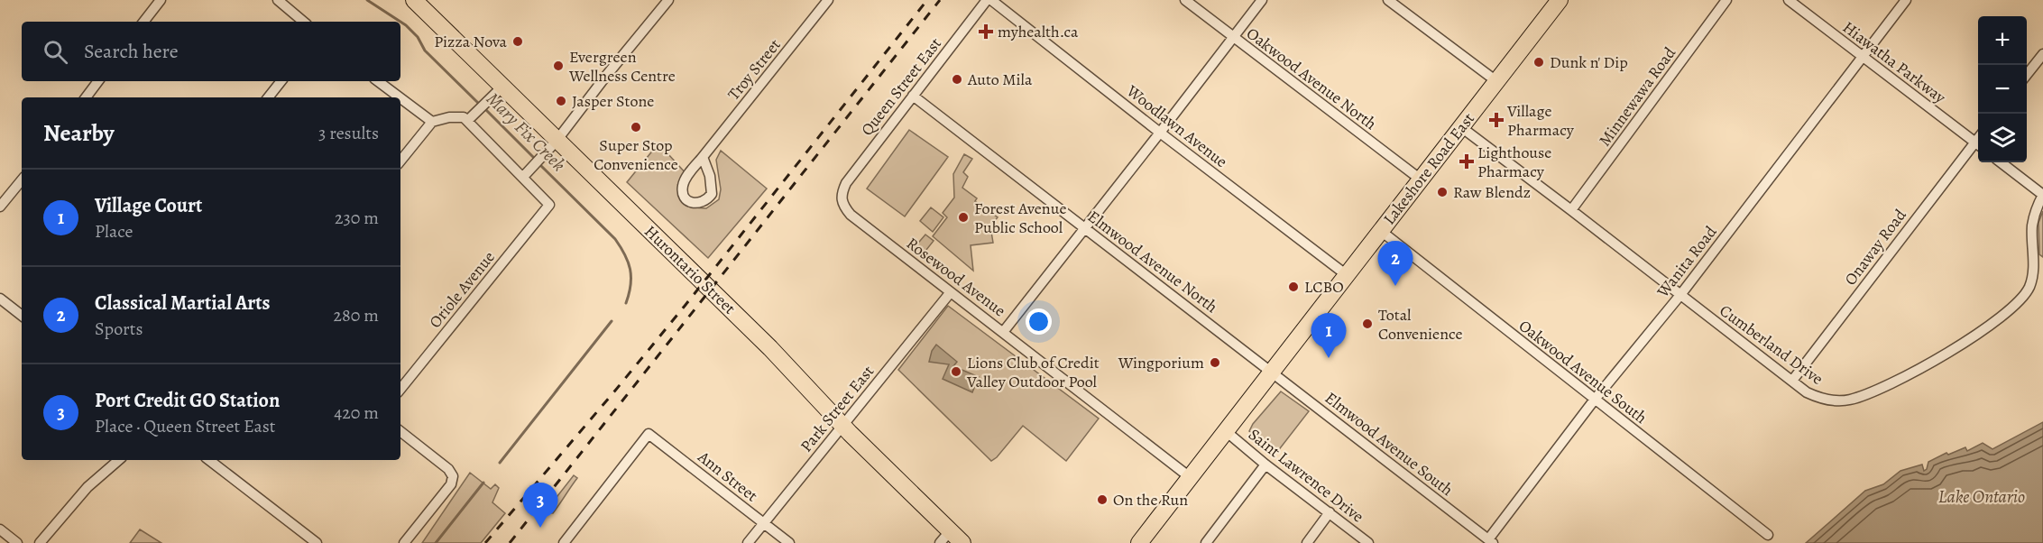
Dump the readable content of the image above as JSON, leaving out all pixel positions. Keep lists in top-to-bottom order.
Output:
{
  "streets": {
    "main road": ["Lakeshore Road East", "Hurontario Street"],
    "street": [
      "Hiawatha Parkway",
      "Troy Street",
      "Oakwood Avenue North",
      "Queen Street East",
      "Minnewawa Road",
      "Woodlawn Avenue",
      "Onaway Road",
      "Elmwood Avenue North",
      "Wanita Road",
      "Rosewood Avenue",
      "Oriole Avenue",
      "Cumberland Drive",
      "Oakwood Avenue South",
      "Park Street East",
      "Elmwood Avenue South",
      "Saint Lawrence Drive",
      "Ann Street"
    ]
  },
  "crossings": [
    ["Hiawatha Parkway", "Wanita Road"],
    ["Oakwood Avenue North", "Lakeshore Road East"],
    ["Queen Street East", "Elmwood Avenue North"],
    ["Queen Street East", "Rosewood Avenue"],
    ["Minnewawa Road", "Cumberland Drive"],
    ["Woodlawn Avenue", "Lakeshore Road East"],
    ["Lakeshore Road East", "Elmwood Avenue North"],
    ["Lakeshore Road East", "Rosewood Avenue"],
    ["Lakeshore Road East", "Cumberland Drive"],
    ["Lakeshore Road East", "Oakwood Avenue South"],
    ["Lakeshore Road East", "Elmwood Avenue South"],
    ["Lakeshore Road East", "Saint Lawrence Drive"],
    ["Onaway Road", "Cumberland Drive"],
    ["Elmwood Avenue North", "Elmwood Avenue South"],
    ["Wanita Road", "Cumberland Drive"],
    ["Wanita Road", "Oakwood Avenue South"],
    ["Wanita Road", "Elmwood Avenue South"],
    ["Hurontario Street", "Park Street East"],
    ["Rosewood Avenue", "Park Street East"],
    ["Park Street East", "Ann Street"]
  ],
  "water": ["Mary Fix Creek", "Lake Ontario"],
  "places": {
    "health": ["myhealth.ca", "Village Pharmacy", "Lighthouse Pharmacy"],
    "other": [
      "Pizza Nova",
      "Dunk n' Dip",
      "Evergreen Wellness Centre",
      "Auto Mila",
      "Jasper Stone",
      "Super Stop Convenience",
      "Raw Blendz",
      "Forest Avenue Public School",
      "LCBO",
      "Total Convenience",
      "Wingporium",
      "Lions Club of Credit Valley Outdoor Pool",
      "On the Run"
    ]
  },
  "page": {
    "map_buttons": ["+", "−"],
    "search": "Search here",
    "heading": ["Nearby", "3 results"],
    "list": [
      {
        "mark": "1",
        "name": "Village Court",
        "note": "Place",
        "value": "230 m"
      },
      {
        "mark": "2",
        "name": "Classical Martial Arts",
        "note": "Sports",
        "value": "280 m"
      },
      {
        "mark": "3",
        "name": "Port Credit GO Station",
        "note": "Place · Queen Street East",
        "value": "420 m"
      }
    ],
    "pins": ["2", "1", "3"]
  }
}
